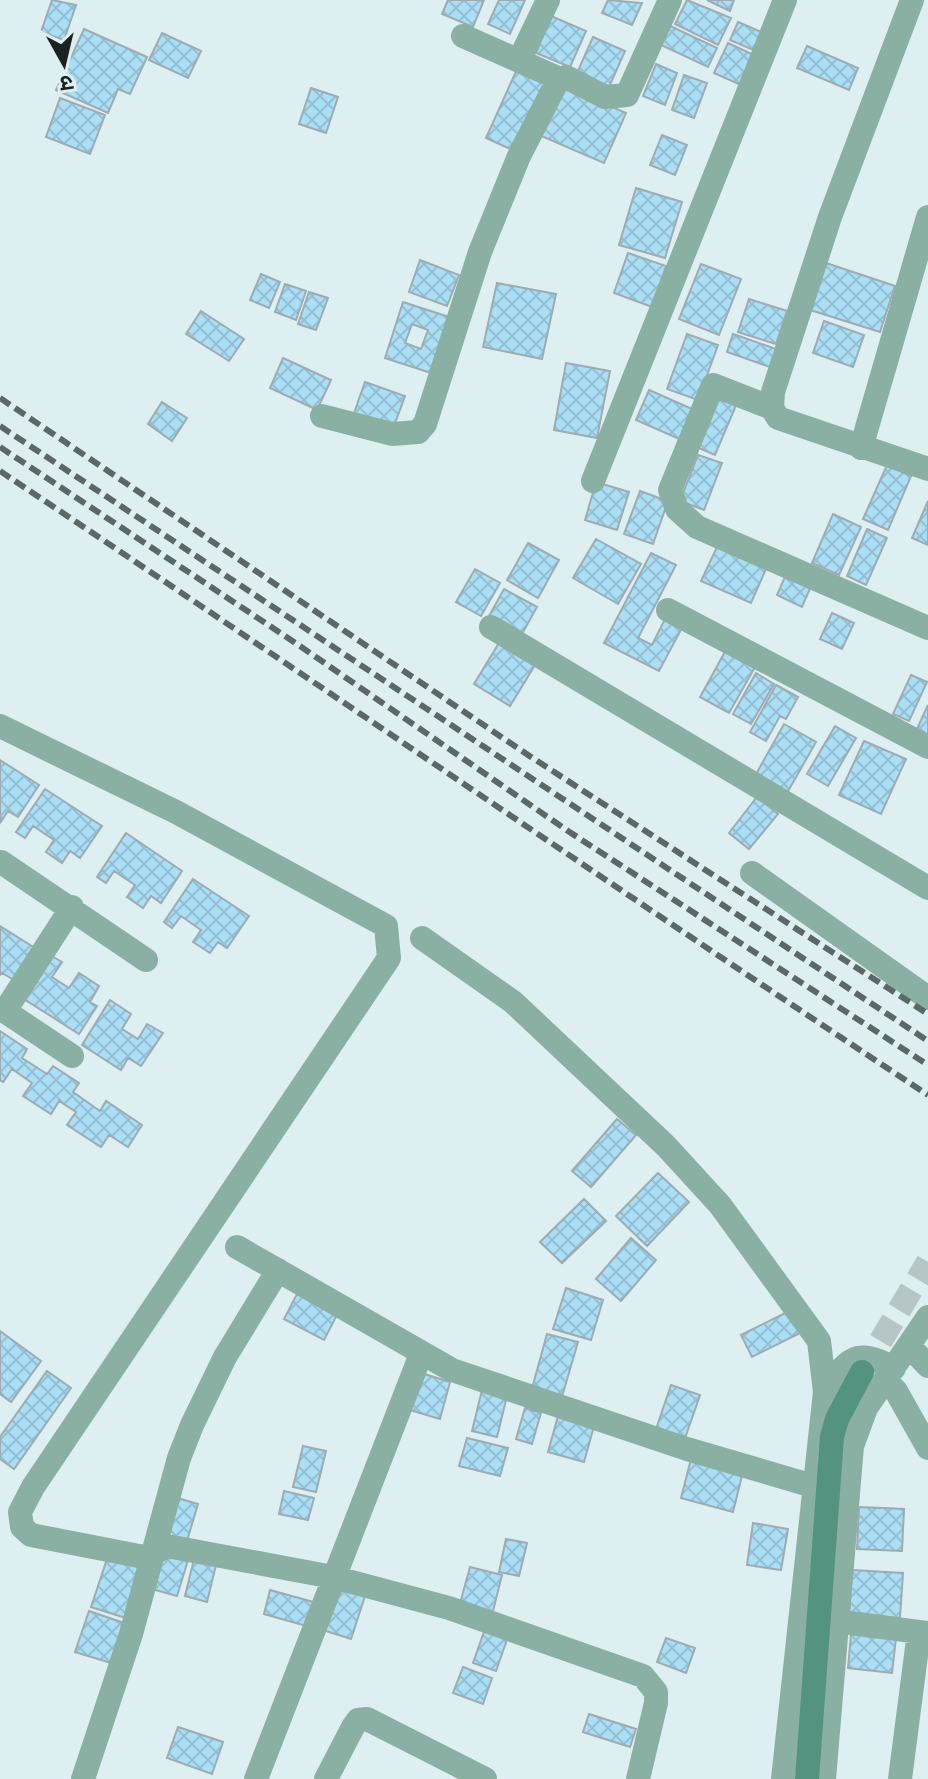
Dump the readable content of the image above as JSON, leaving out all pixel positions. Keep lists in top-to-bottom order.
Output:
{
  "north": "bottom"
}
